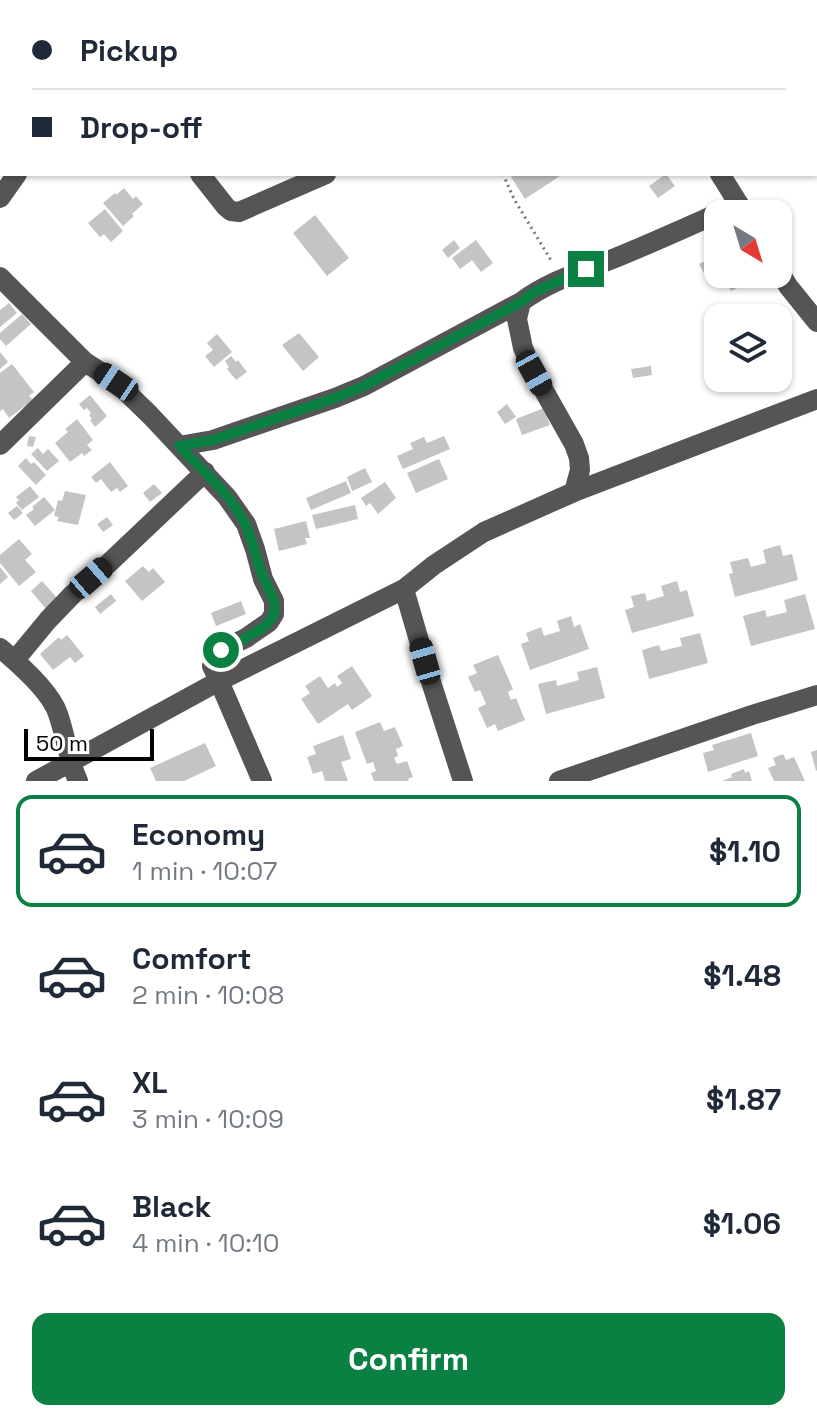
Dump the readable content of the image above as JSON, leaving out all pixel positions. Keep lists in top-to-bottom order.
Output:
{
  "scale_bar": "50 m",
  "north": "bottom right",
  "page": {
    "banner": ["Pickup", "Drop-off"],
    "scale": "50 m",
    "list": [
      {
        "name": "Economy",
        "note": "1 min · 10:07",
        "value": "$1.10"
      },
      {
        "name": "Comfort",
        "note": "2 min · 10:08",
        "value": "$1.48"
      },
      {
        "name": "XL",
        "note": "3 min · 10:09",
        "value": "$1.87"
      },
      {
        "name": "Black",
        "note": "4 min · 10:10",
        "value": "$1.06"
      }
    ],
    "buttons": "Confirm"
  }
}
